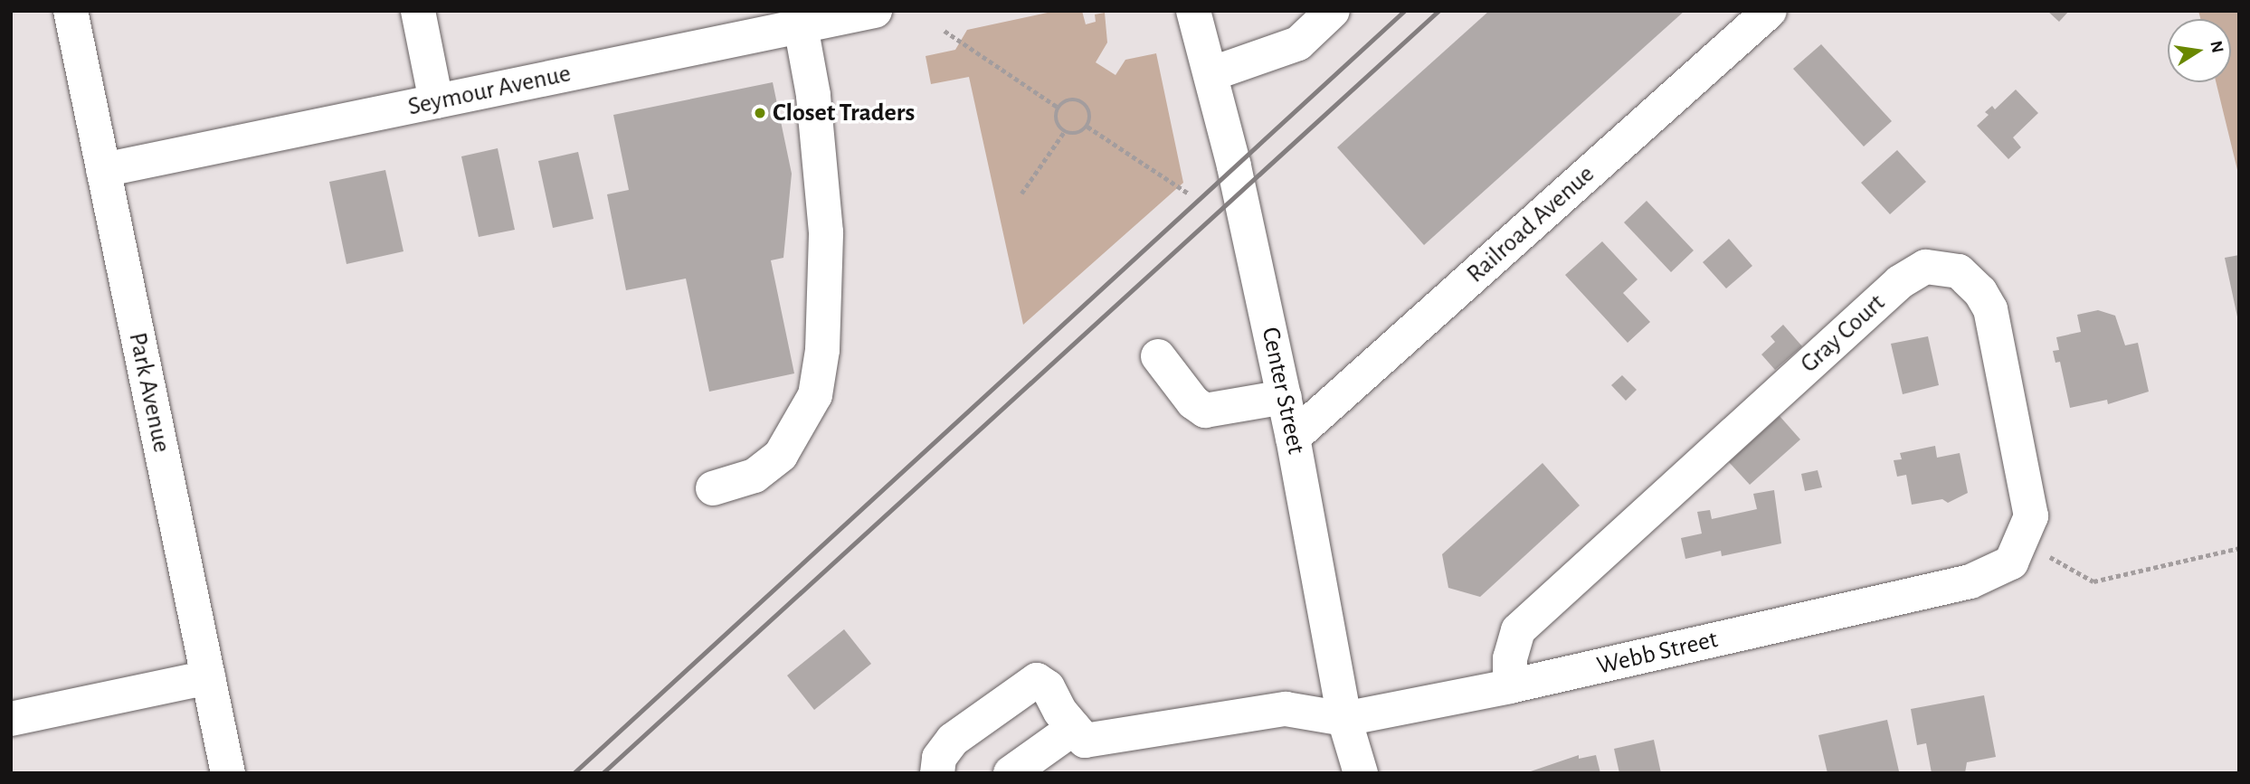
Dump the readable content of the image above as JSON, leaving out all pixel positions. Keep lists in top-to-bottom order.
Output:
{
  "streets": {
    "street": [
      "Seymour Avenue",
      "Railroad Avenue",
      "Gray Court",
      "Center Street",
      "Park Avenue",
      "Webb Street"
    ]
  },
  "crossings": [
    ["Seymour Avenue", "Park Avenue"],
    ["Railroad Avenue", "Center Street"],
    ["Gray Court", "Webb Street"],
    ["Center Street", "Webb Street"]
  ],
  "places": ["Closet Traders"],
  "north": "right"
}
